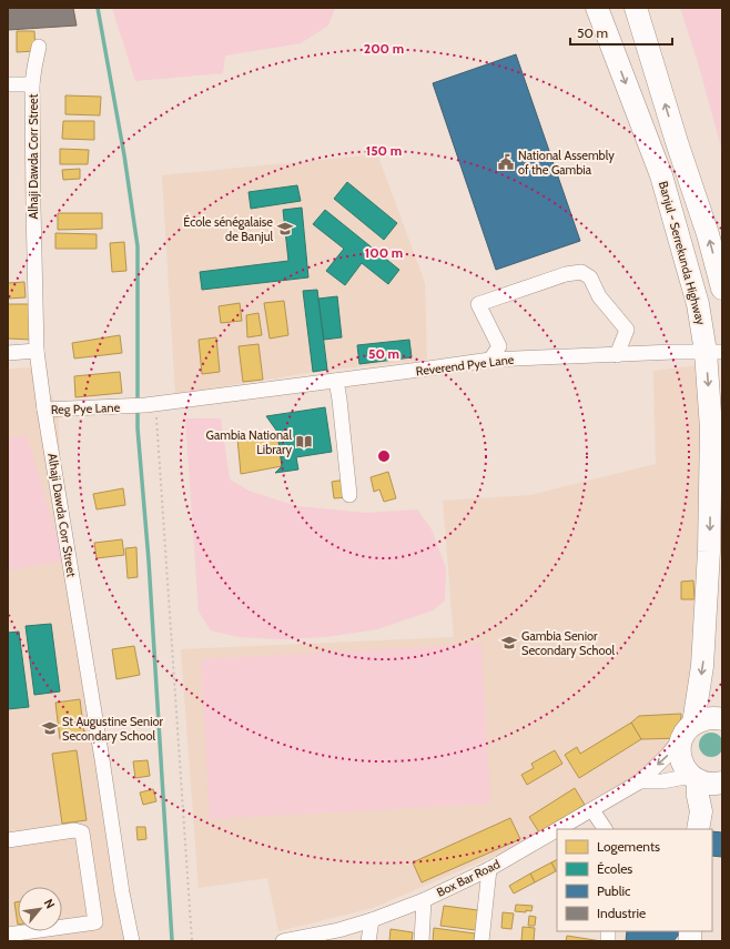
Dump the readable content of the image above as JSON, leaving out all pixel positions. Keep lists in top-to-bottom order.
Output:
{
  "streets": {
    "highway": ["Banjul - Serrekunda Highway"],
    "street": [
      "Alhaji Dawda Corr Street",
      "Reverend Pye Lane",
      "Reg Pye Lane",
      "Box Bar Road"
    ]
  },
  "crossings": [
    ["Alhaji Dawda Corr Street", "Reg Pye Lane"],
    ["Banjul - Serrekunda Highway", "Reverend Pye Lane"],
    ["Banjul - Serrekunda Highway", "Box Bar Road"],
    ["Reverend Pye Lane", "Reg Pye Lane"]
  ],
  "places": {
    "public building": ["National Assembly of the Gambia"],
    "school or university": ["École sénégalaise de Banjul", "Gambia Senior Secondary School", "St Augustine Senior Secondary School"],
    "library": ["Gambia National Library"]
  },
  "legend": [
    "Logements",
    "Écoles",
    "Public",
    "Industrie"
  ],
  "scale_bar": "50 m",
  "north": "top right",
  "rings": [
    "200 m",
    "150 m",
    "100 m",
    "50 m"
  ]
}
